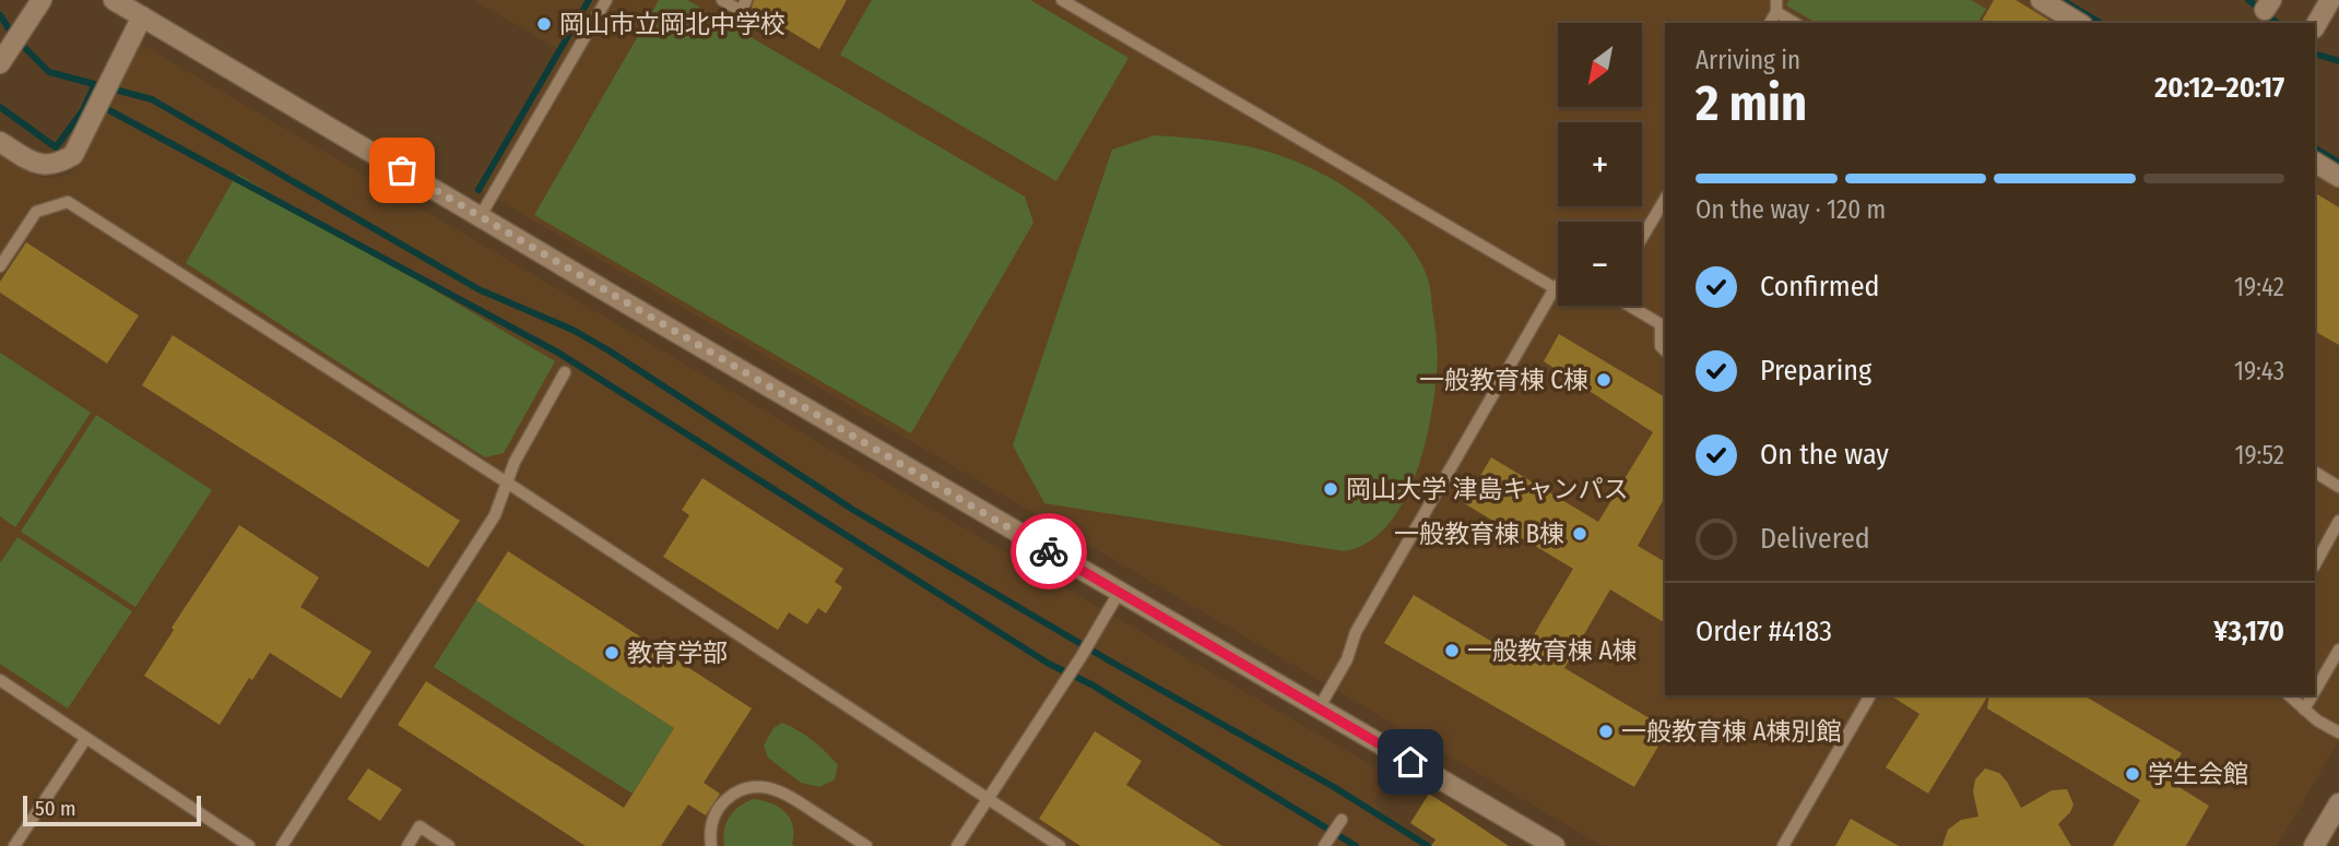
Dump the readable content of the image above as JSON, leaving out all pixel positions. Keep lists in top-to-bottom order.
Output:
{
  "places": [
    "岡山市立岡北中学校",
    "一般教育棟 C棟",
    "岡山大学 津島キャンパス",
    "一般教育棟 B棟",
    "一般教育棟 A棟",
    "教育学部",
    "一般教育棟 A棟別館",
    "学生会館"
  ],
  "scale_bar": "50 m",
  "north": "bottom left",
  "page": {
    "map_buttons": ["+", "−"],
    "heading": ["2 min", "Arriving in", "20:12–20:17"],
    "panel": ["Order #4183", "¥3,170"],
    "bar": "On the way · 120 m",
    "list": [
      ["Confirmed", "19:42"],
      ["Preparing", "19:43"],
      ["On the way", "19:52"],
      "Delivered"
    ],
    "scale": "50 m"
  }
}
